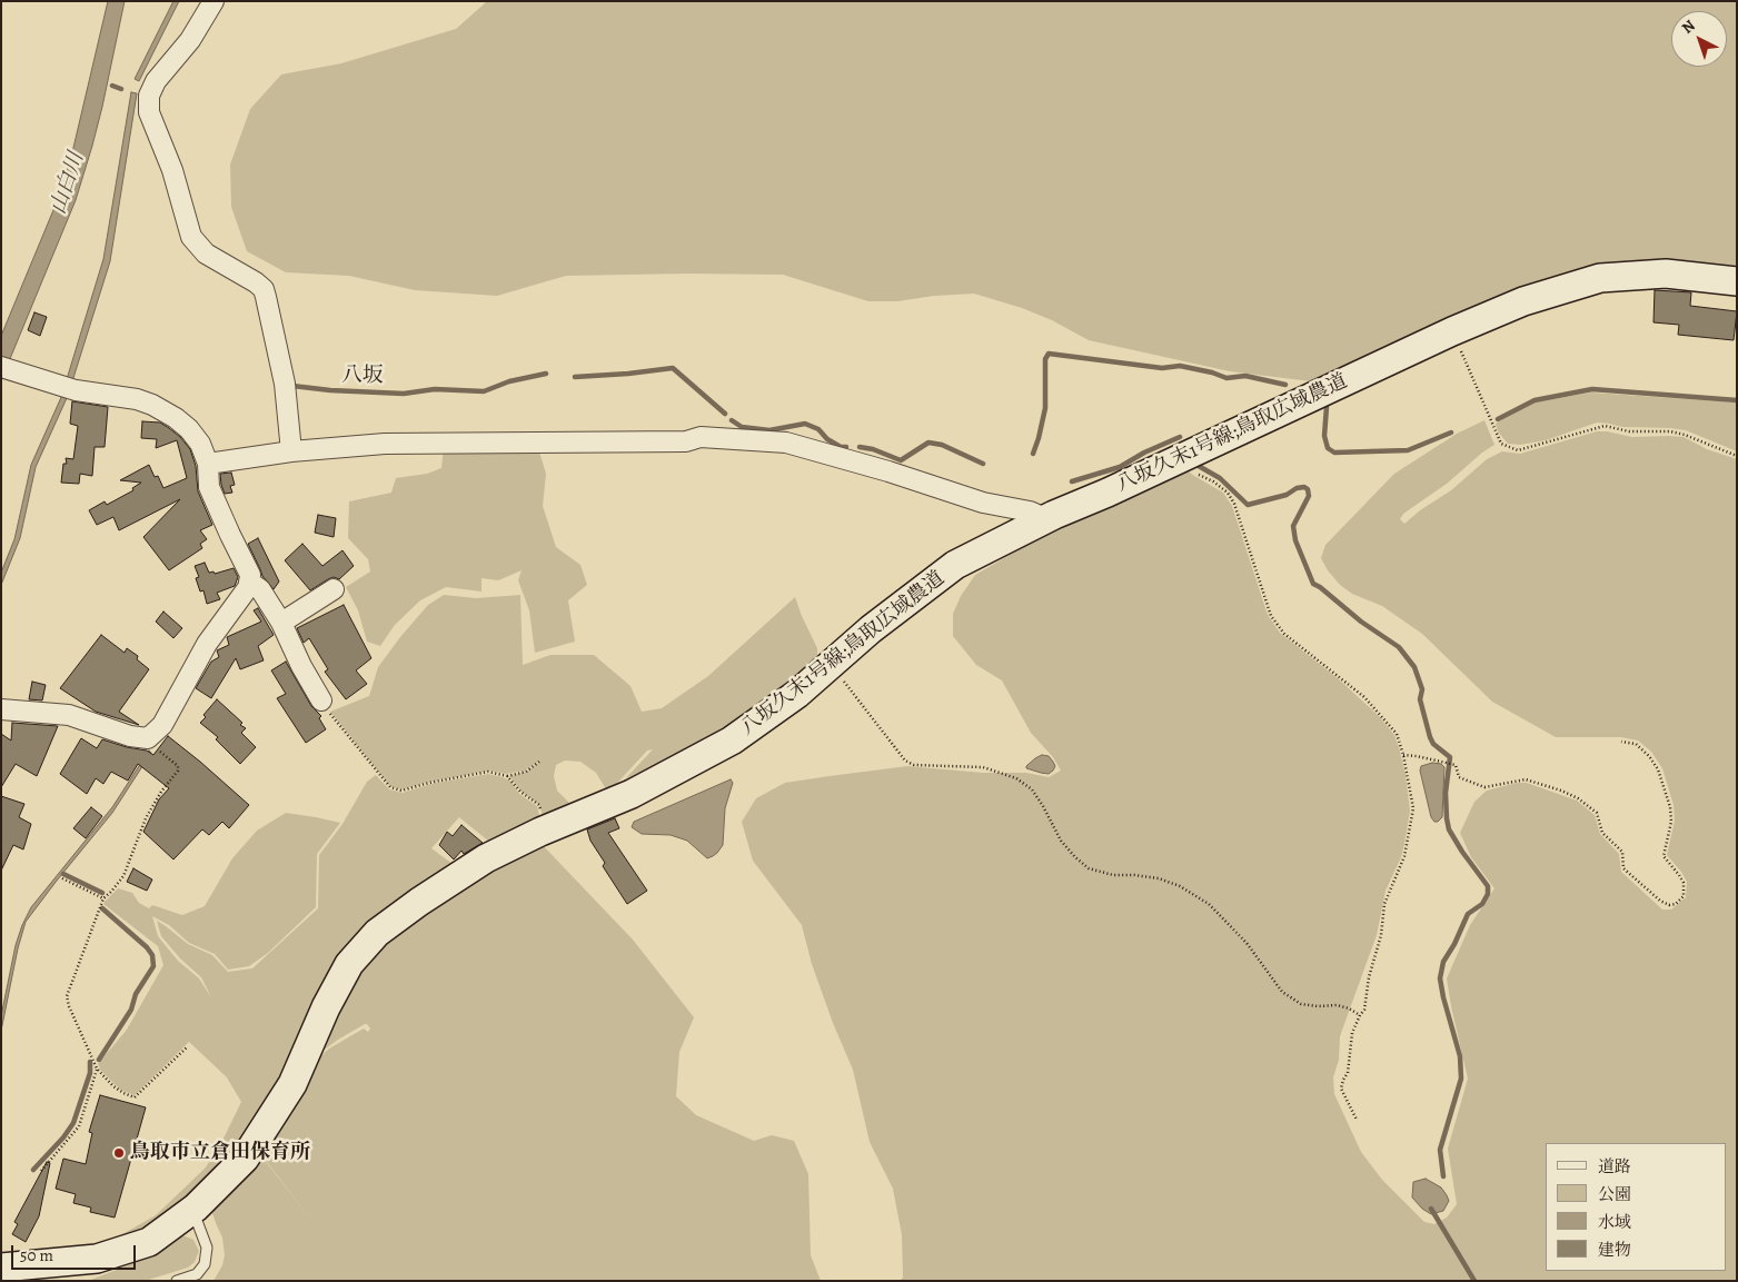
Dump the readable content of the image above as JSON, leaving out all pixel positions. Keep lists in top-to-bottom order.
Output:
{
  "streets": {
    "street": ["八坂久末1号線;鳥取広域農道"]
  },
  "districts": ["八坂"],
  "water": ["山白川"],
  "places": ["鳥取市立倉田保育所"],
  "legend": [
    "道路",
    "公園",
    "水域",
    "建物"
  ],
  "scale_bar": "50 m",
  "north": "top left"
}
